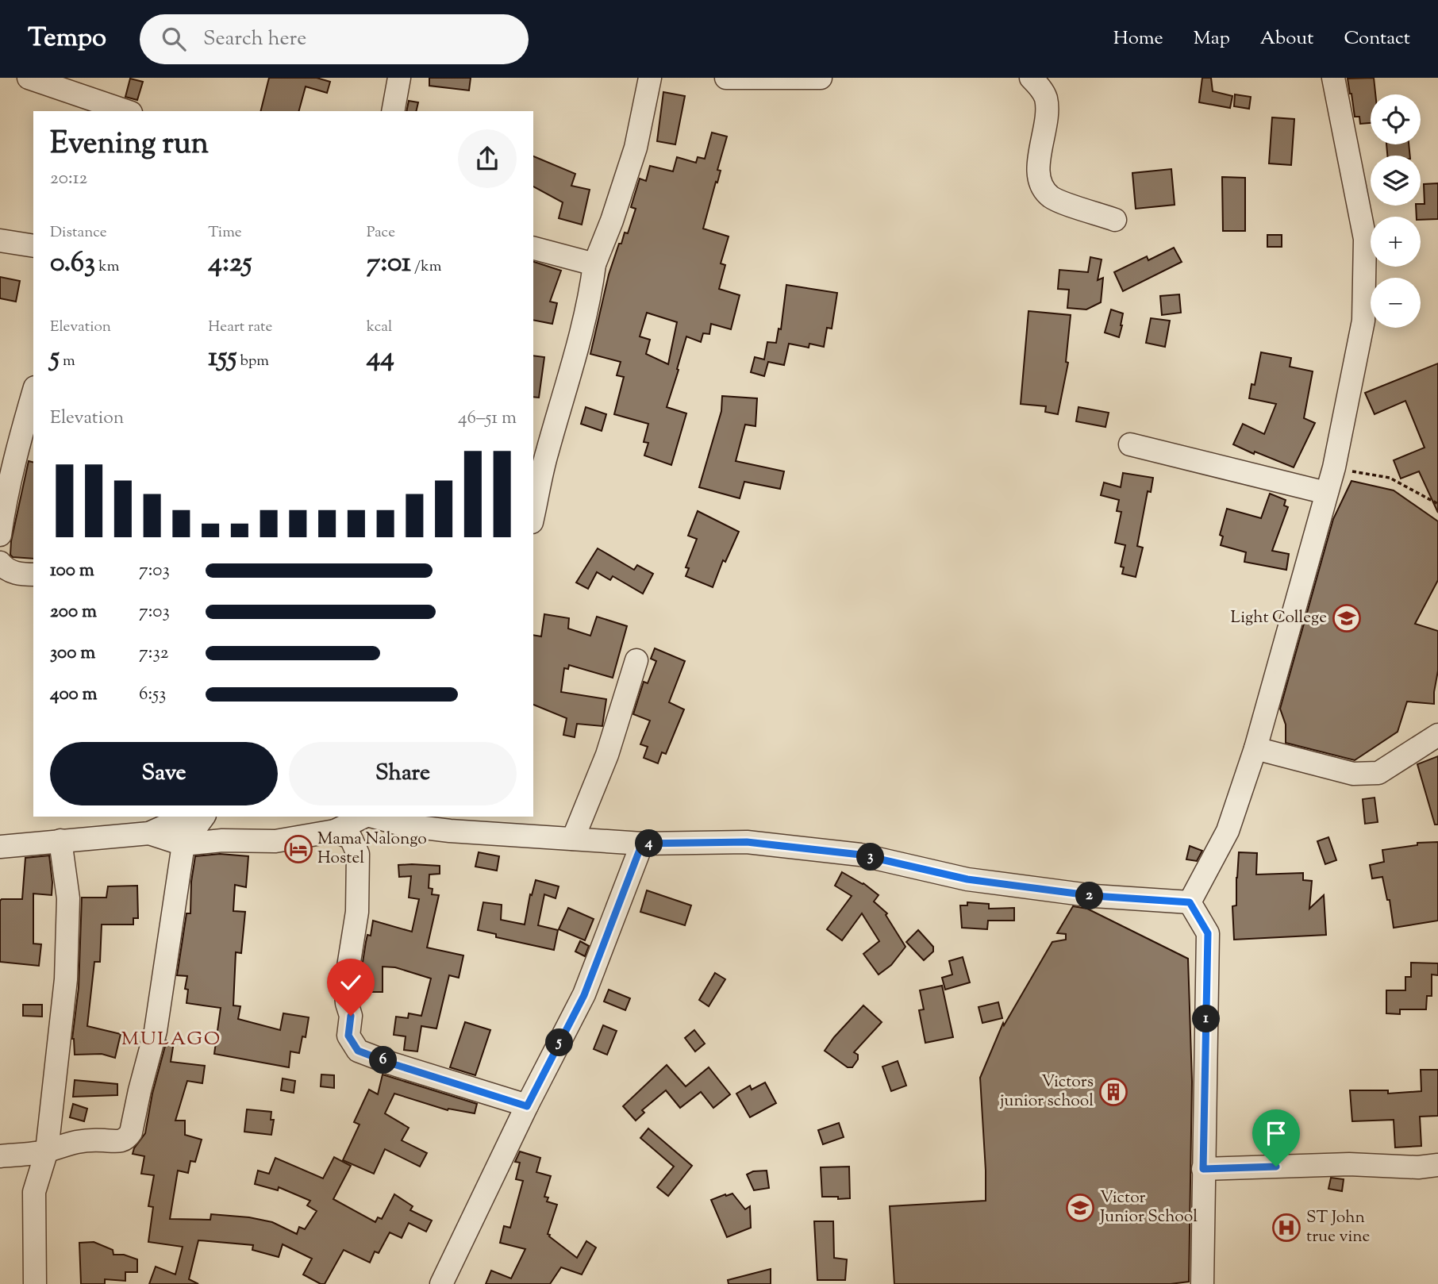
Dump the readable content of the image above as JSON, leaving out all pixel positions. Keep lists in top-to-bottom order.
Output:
{
  "districts": ["MULAGO"],
  "places": {
    "school or university": ["Light College", "Victor Junior School"],
    "hotel": ["Mama Nalongo Hostel"],
    "building": ["Victors junior school"],
    "hospital": ["ST John true vine"]
  },
  "page": {
    "header": "Tempo",
    "search": "Search here",
    "nav": [
      "Home",
      "Map",
      "About",
      "Contact"
    ],
    "map_buttons": ["+", "−"],
    "heading": ["Evening run", "20:12"],
    "stats": [
      ["Distance", "0.63 km"],
      ["Time", "4:25"],
      ["Pace", "7:01 /km"],
      ["Elevation", "5 m"],
      ["Heart rate", "155 bpm"],
      ["kcal", "44"]
    ],
    "chart": ["Elevation", "46–51 m"],
    "list": [
      {
        "name": "100 m",
        "note": "7:03"
      },
      {
        "name": "200 m",
        "note": "7:03"
      },
      {
        "name": "300 m",
        "note": "7:32"
      },
      {
        "name": "400 m",
        "note": "6:53"
      }
    ],
    "buttons": ["Save", "Share"],
    "pins": [
      "4",
      "3",
      "2",
      "1",
      "5",
      "6"
    ]
  }
}
